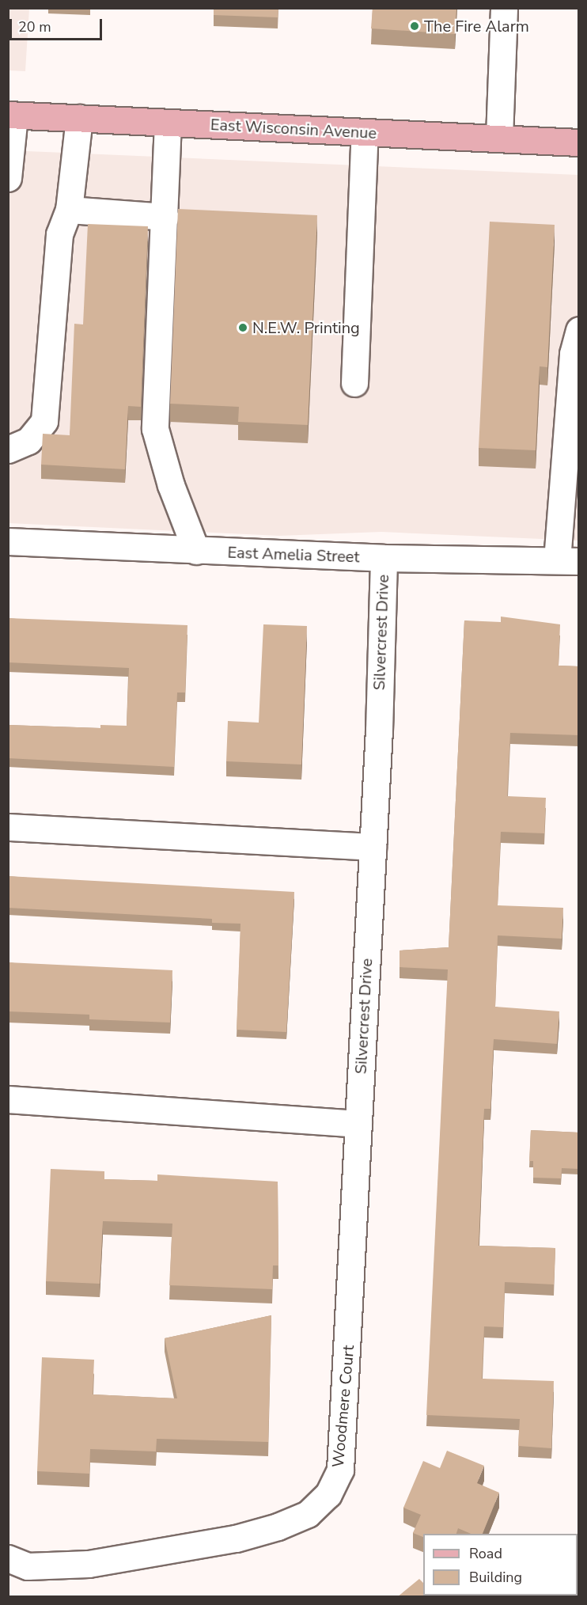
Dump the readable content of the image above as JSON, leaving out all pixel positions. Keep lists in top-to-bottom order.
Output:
{
  "streets": {
    "main road": ["East Wisconsin Avenue"],
    "street": ["East Amelia Street", "Silvercrest Drive", "Woodmere Court"]
  },
  "crossings": [
    ["East Amelia Street", "Silvercrest Drive"],
    ["Silvercrest Drive", "Woodmere Court"]
  ],
  "places": ["The Fire Alarm", "N.E.W. Printing"],
  "legend": ["Road", "Building"],
  "scale_bar": "20 m"
}
